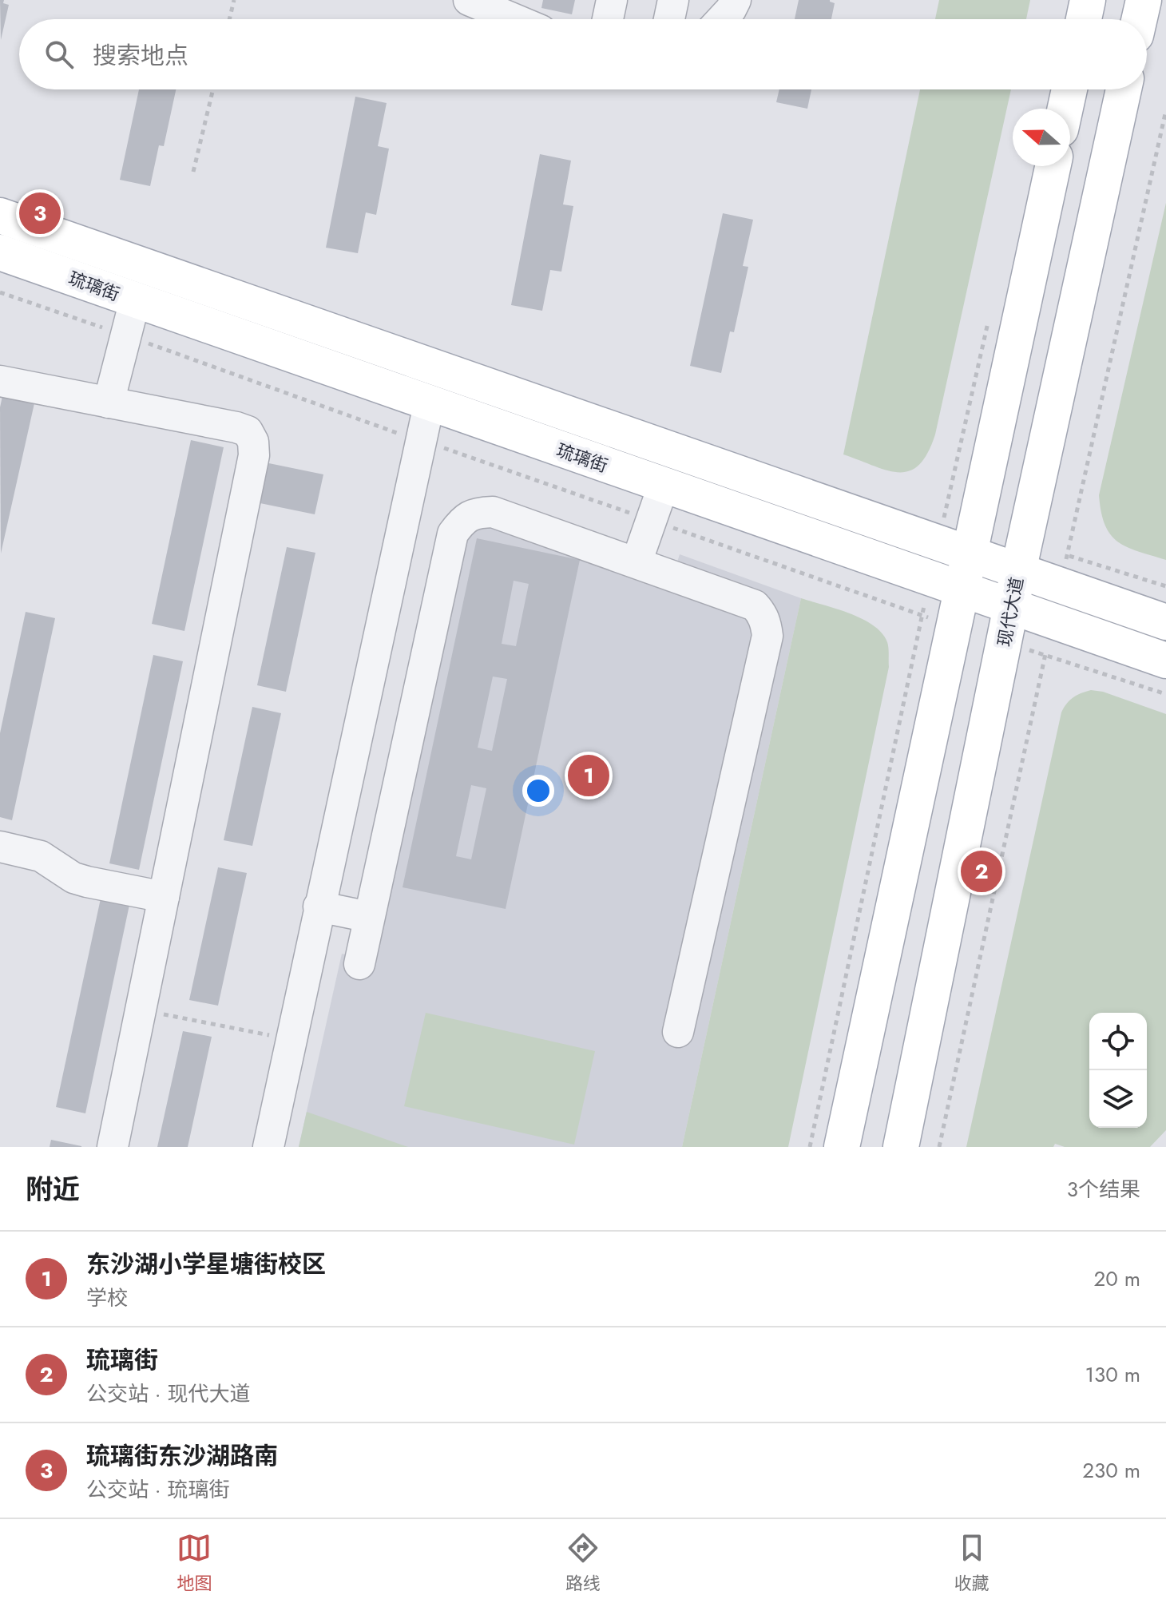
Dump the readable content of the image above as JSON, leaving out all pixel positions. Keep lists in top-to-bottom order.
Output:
{
  "streets": {
    "main road": ["琉璃街", "现代大道"]
  },
  "crossings": [
    ["琉璃街", "现代大道"]
  ],
  "north": "left",
  "page": {
    "search": "搜索地点",
    "pins": ["3", "1", "2"],
    "heading": ["附近", "3个结果"],
    "list": [
      {
        "mark": "1",
        "name": "东沙湖小学星塘街校区",
        "note": "学校",
        "value": "20 m"
      },
      {
        "mark": "2",
        "name": "琉璃街",
        "note": "公交站 · 现代大道",
        "value": "130 m"
      },
      {
        "mark": "3",
        "name": "琉璃街东沙湖路南",
        "note": "公交站 · 琉璃街",
        "value": "230 m"
      }
    ],
    "nav": ["地图", "路线", "收藏"]
  }
}
